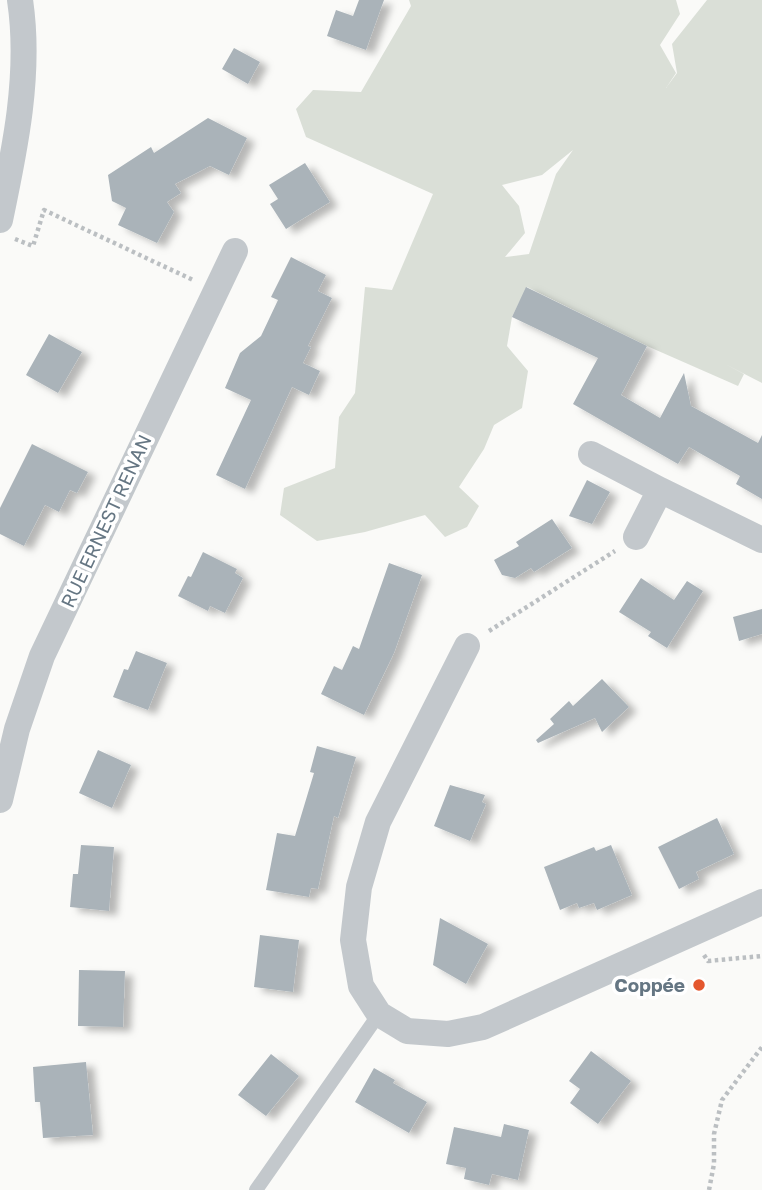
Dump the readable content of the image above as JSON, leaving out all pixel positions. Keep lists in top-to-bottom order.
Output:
{
  "streets": {
    "street": ["RUE ERNEST RENAN"]
  },
  "places": ["Coppée"]
}
